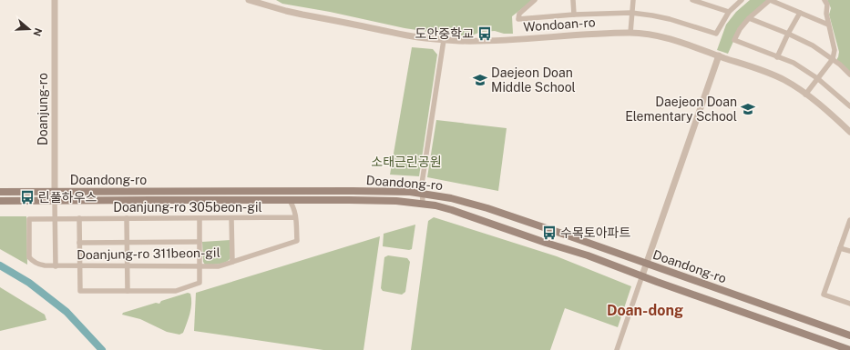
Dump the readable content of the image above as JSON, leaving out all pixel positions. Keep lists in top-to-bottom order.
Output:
{
  "streets": {
    "main road": ["Doanjung-ro", "Doandong-ro"],
    "street": ["Wondoan-ro", "Doanjung-ro 305beon-gil", "Doanjung-ro 311beon-gil"]
  },
  "crossings": [
    ["Doanjung-ro", "Doandong-ro"],
    ["Doanjung-ro", "Doanjung-ro 305beon-gil"],
    ["Doanjung-ro", "Doanjung-ro 311beon-gil"],
    ["Doanjung-ro 305beon-gil", "Doanjung-ro 311beon-gil"]
  ],
  "districts": ["Doan-dong"],
  "parks": ["소태근린공원"],
  "places": {
    "bus stop": ["도안중학교", "린풀하우스", "수목토아파트"],
    "school or university": ["Daejeon Doan Middle School", "Daejeon Doan Elementary School"]
  },
  "north": "right"
}
